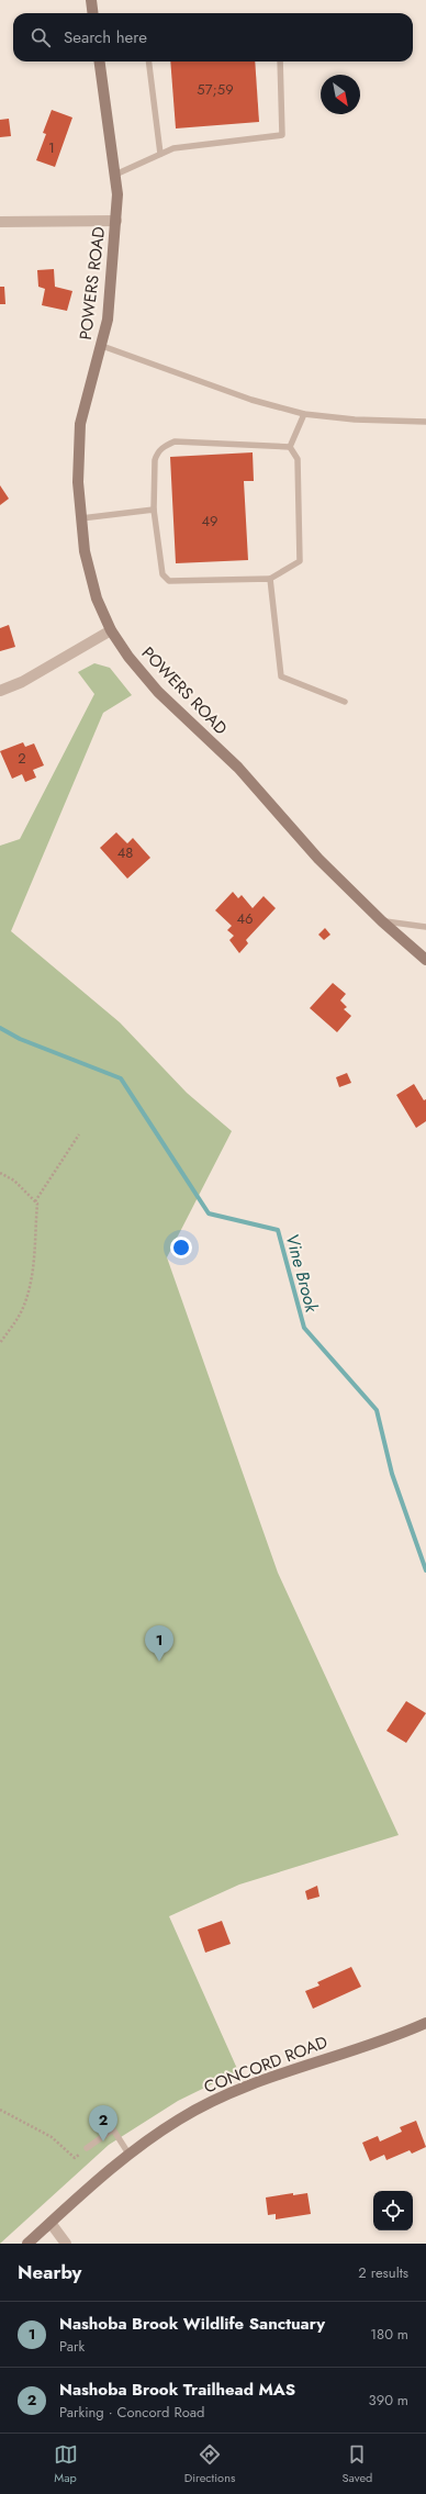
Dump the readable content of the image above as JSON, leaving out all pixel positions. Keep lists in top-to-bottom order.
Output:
{
  "streets": {
    "main road": ["POWERS ROAD", "CONCORD ROAD"]
  },
  "water": ["Vine Brook"],
  "house_numbers": [
    "57;59",
    "1",
    "49",
    "2",
    "48",
    "46"
  ],
  "north": "bottom right",
  "page": {
    "search": "Search here",
    "pins": ["1", "2"],
    "heading": ["Nearby", "2 results"],
    "list": [
      {
        "mark": "1",
        "name": "Nashoba Brook Wildlife Sanctuary",
        "note": "Park",
        "value": "180 m"
      },
      {
        "mark": "2",
        "name": "Nashoba Brook Trailhead MAS",
        "note": "Parking · Concord Road",
        "value": "390 m"
      }
    ],
    "nav": ["Map", "Directions", "Saved"]
  }
}
